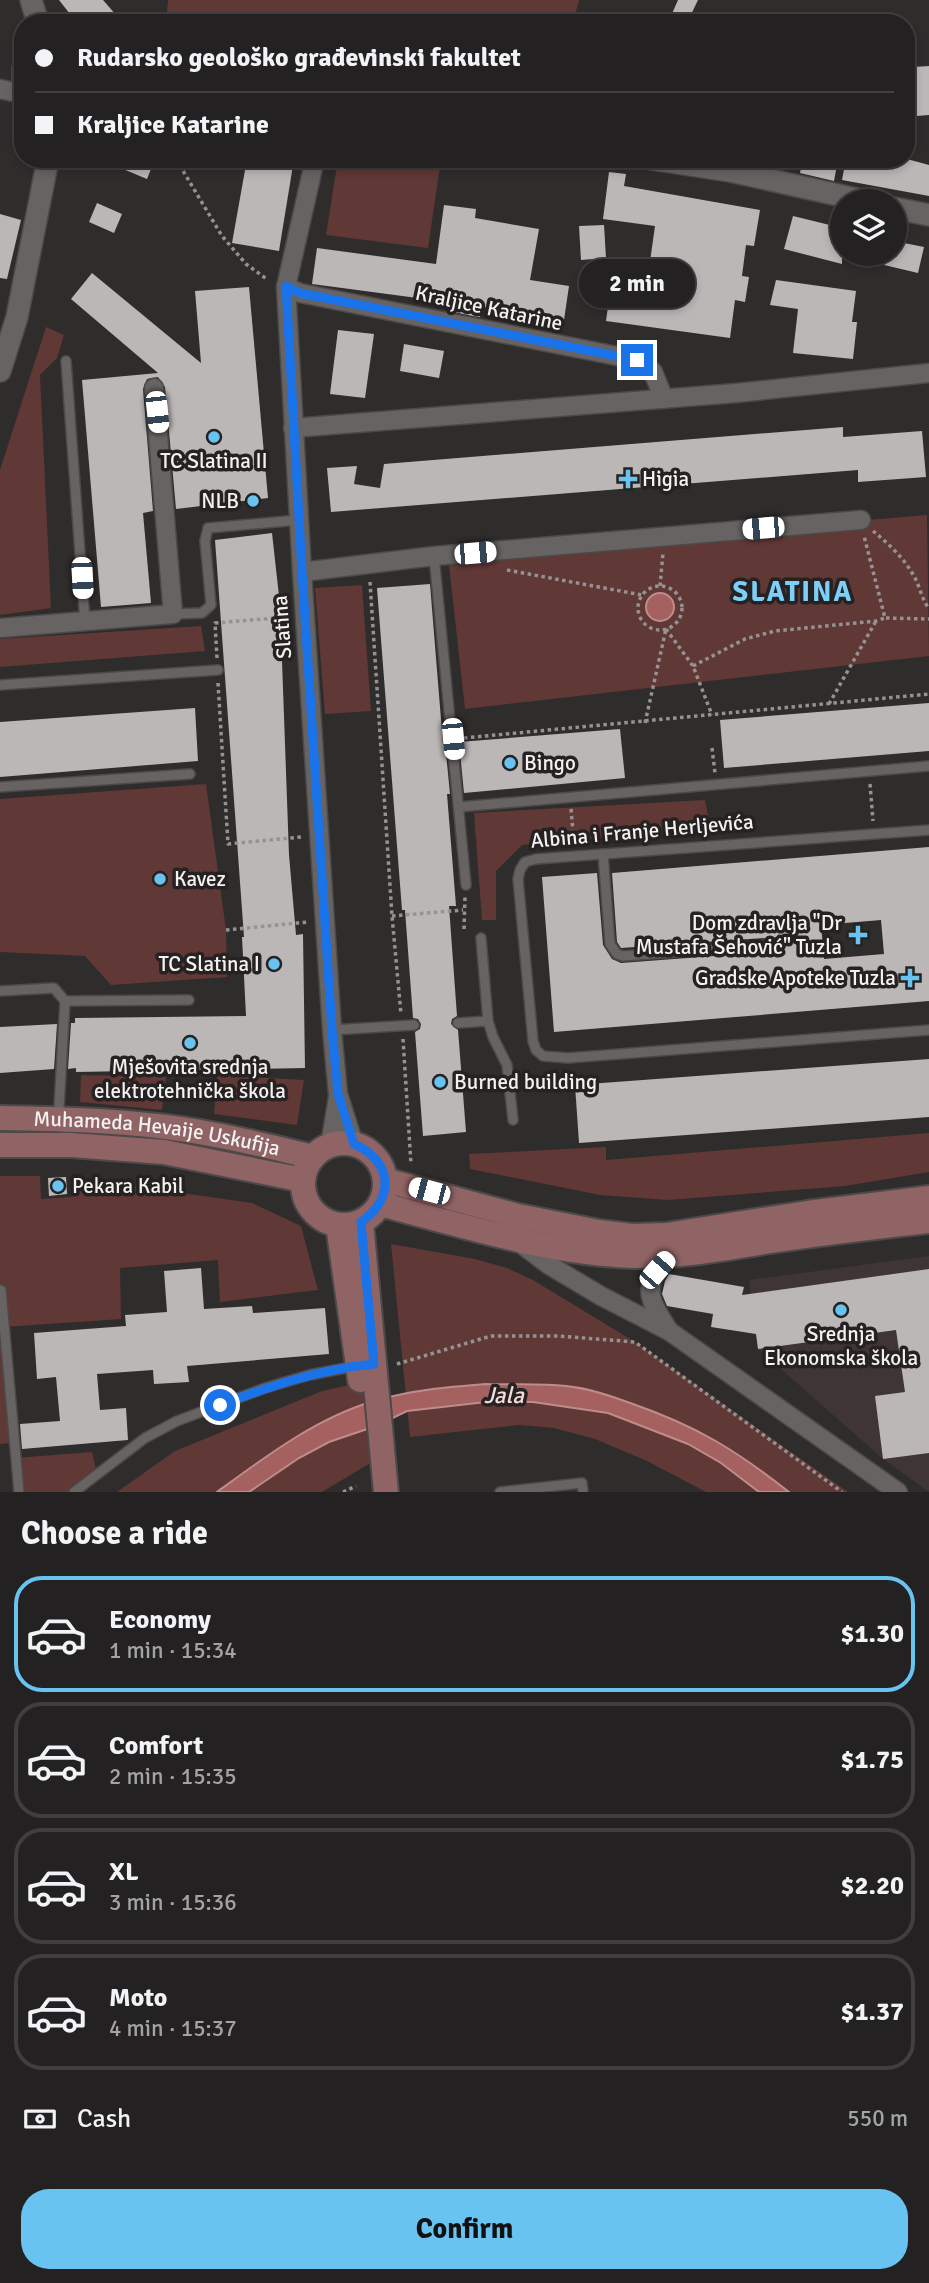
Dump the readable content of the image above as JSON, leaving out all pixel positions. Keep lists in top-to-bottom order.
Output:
{
  "streets": {
    "main road": ["Muhameda Hevaije Uskufija"],
    "street": ["Kraljice Katarine", "Slatina"],
    "lane": ["Albina i Franje Herljevića"]
  },
  "crossings": [
    ["Kraljice Katarine", "Slatina"],
    ["Slatina", "Muhameda Hevaije Uskufija"]
  ],
  "districts": ["SLATINA"],
  "water": ["Jala"],
  "places": {
    "other": [
      "TC Slatina II",
      "NLB",
      "Bingo",
      "Kavez",
      "TC Slatina I",
      "Mješovita srednja elektrotehnička škola",
      "Burned building",
      "Pekara Kabil",
      "Srednja Ekonomska škola"
    ],
    "health": ["Higia", "Dom zdravlja \"Dr Mustafa Šehović\" Tuzla", "Gradske Apoteke Tuzla"]
  },
  "page": {
    "banner": ["Rudarsko geološko građevinski fakultet", "Kraljice Katarine"],
    "bubble": "2 min",
    "heading": "Choose a ride",
    "list": [
      {
        "name": "Economy",
        "note": "1 min · 15:34",
        "value": "$1.30"
      },
      {
        "name": "Comfort",
        "note": "2 min · 15:35",
        "value": "$1.75"
      },
      {
        "name": "XL",
        "note": "3 min · 15:36",
        "value": "$2.20"
      },
      {
        "name": "Moto",
        "note": "4 min · 15:37",
        "value": "$1.37"
      }
    ],
    "pay": ["Cash", "550 m"],
    "buttons": "Confirm"
  }
}
